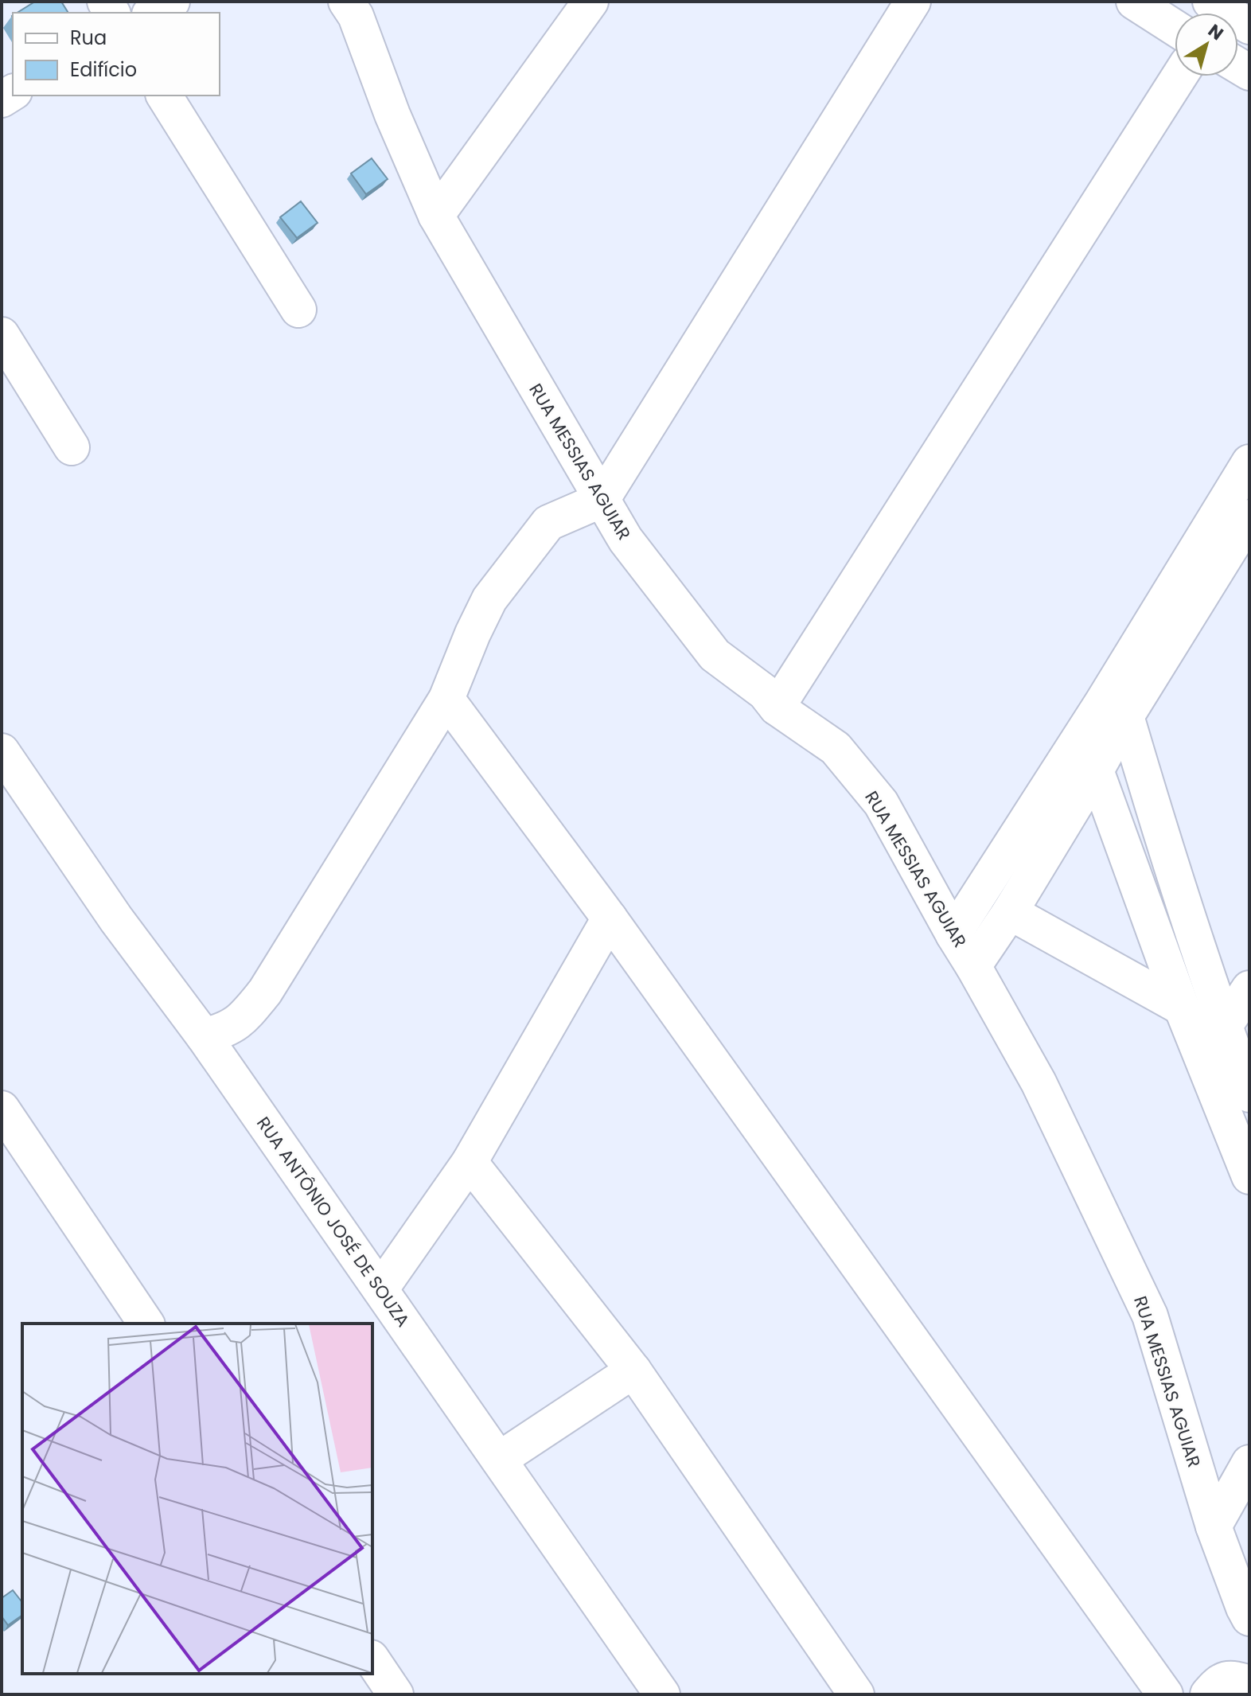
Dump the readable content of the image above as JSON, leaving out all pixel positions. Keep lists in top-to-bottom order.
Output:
{
  "streets": {
    "street": ["RUA MESSIAS AGUIAR", "RUA ANTÔNIO JOSÉ DE SOUZA"]
  },
  "legend": ["Rua", "Edifício"],
  "north": "top right"
}
